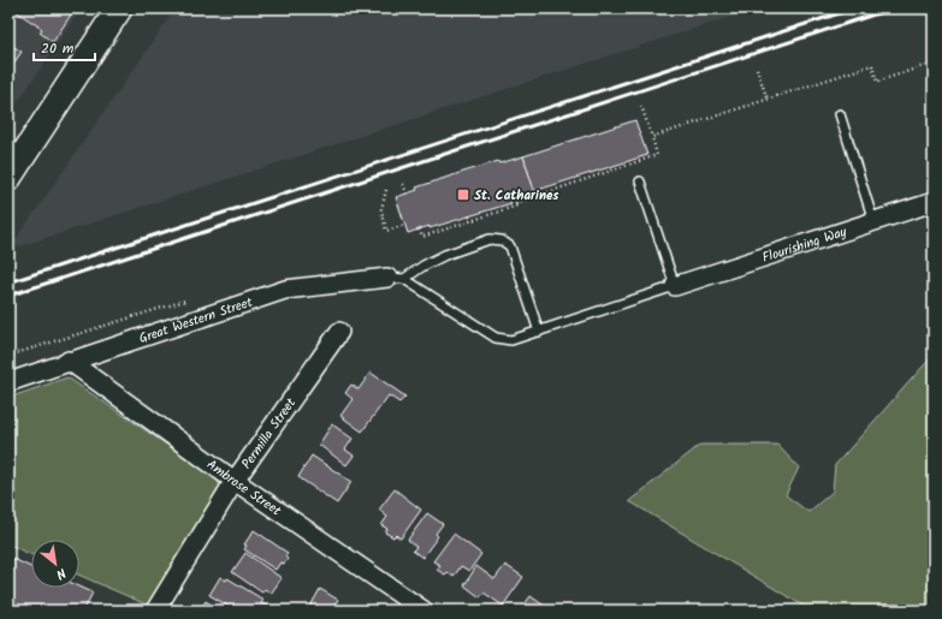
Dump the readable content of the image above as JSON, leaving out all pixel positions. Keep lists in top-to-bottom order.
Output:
{
  "streets": {
    "street": [
      "Flourishing Way",
      "Great Western Street",
      "Permilla Street",
      "Ambrose Street"
    ]
  },
  "crossings": [
    ["Great Western Street", "Ambrose Street"],
    ["Permilla Street", "Ambrose Street"]
  ],
  "places": {
    "transit": ["St. Catharines"]
  },
  "scale_bar": "20 m",
  "north": "bottom right"
}
